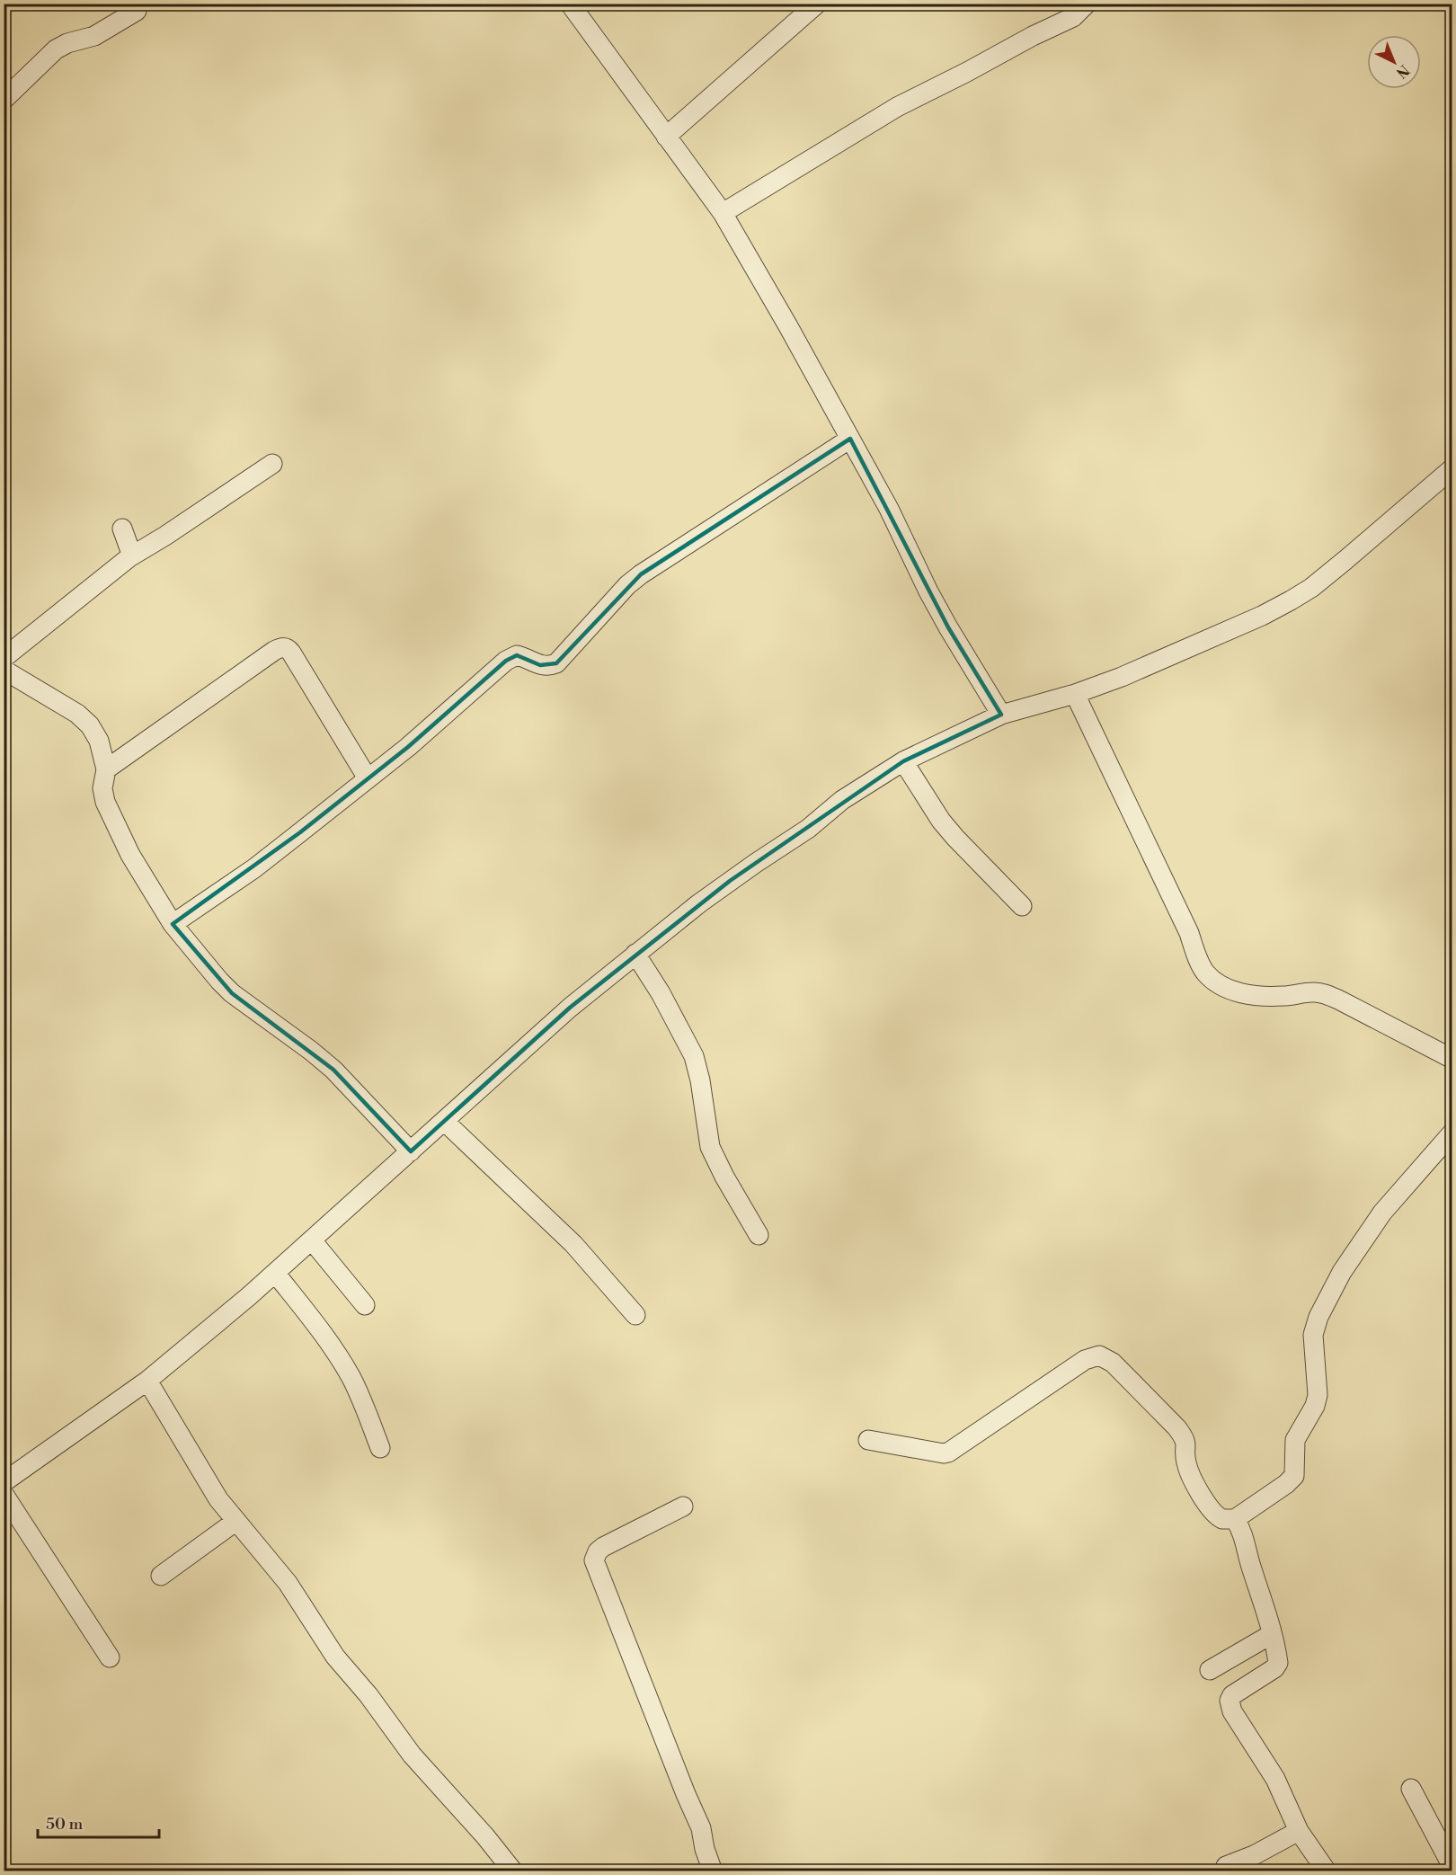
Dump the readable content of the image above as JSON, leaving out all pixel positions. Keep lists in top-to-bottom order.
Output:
{
  "scale_bar": "50 m",
  "north": "bottom right"
}
